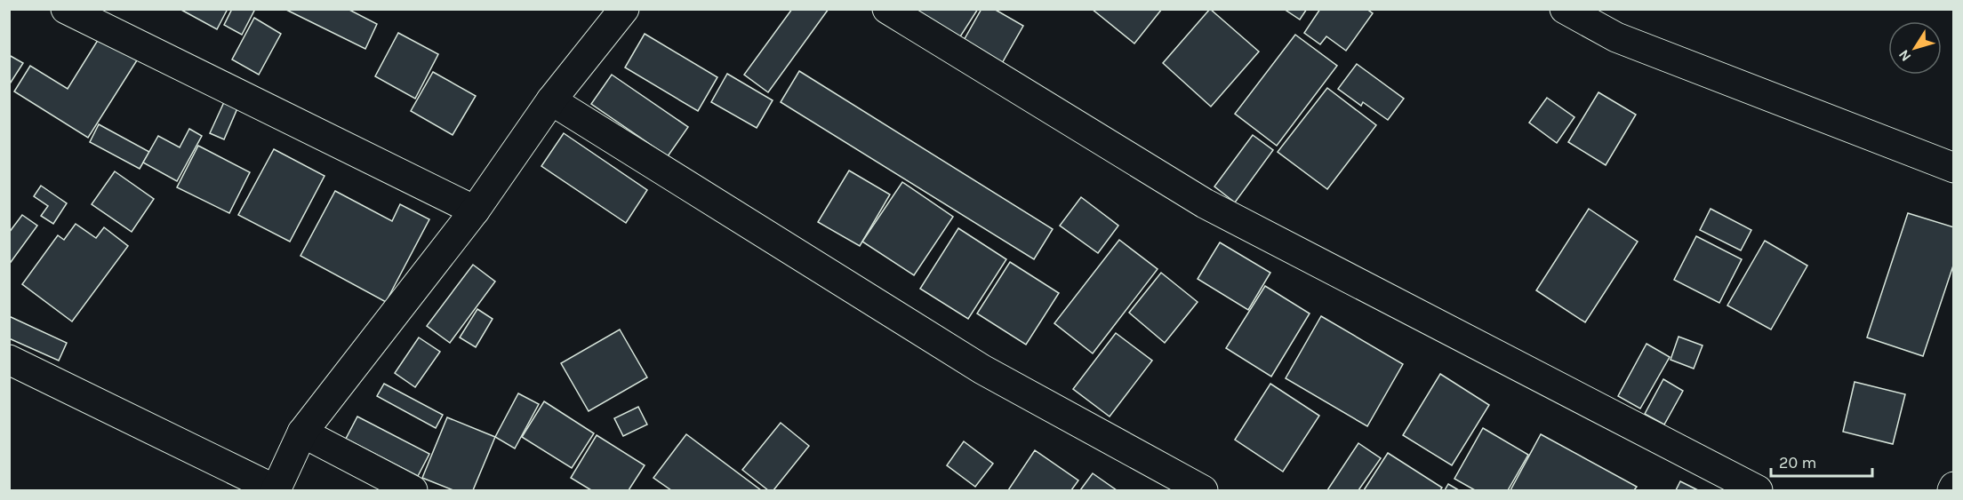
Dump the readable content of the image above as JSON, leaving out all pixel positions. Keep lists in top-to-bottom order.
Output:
{
  "scale_bar": "20 m",
  "north": "bottom left"
}
